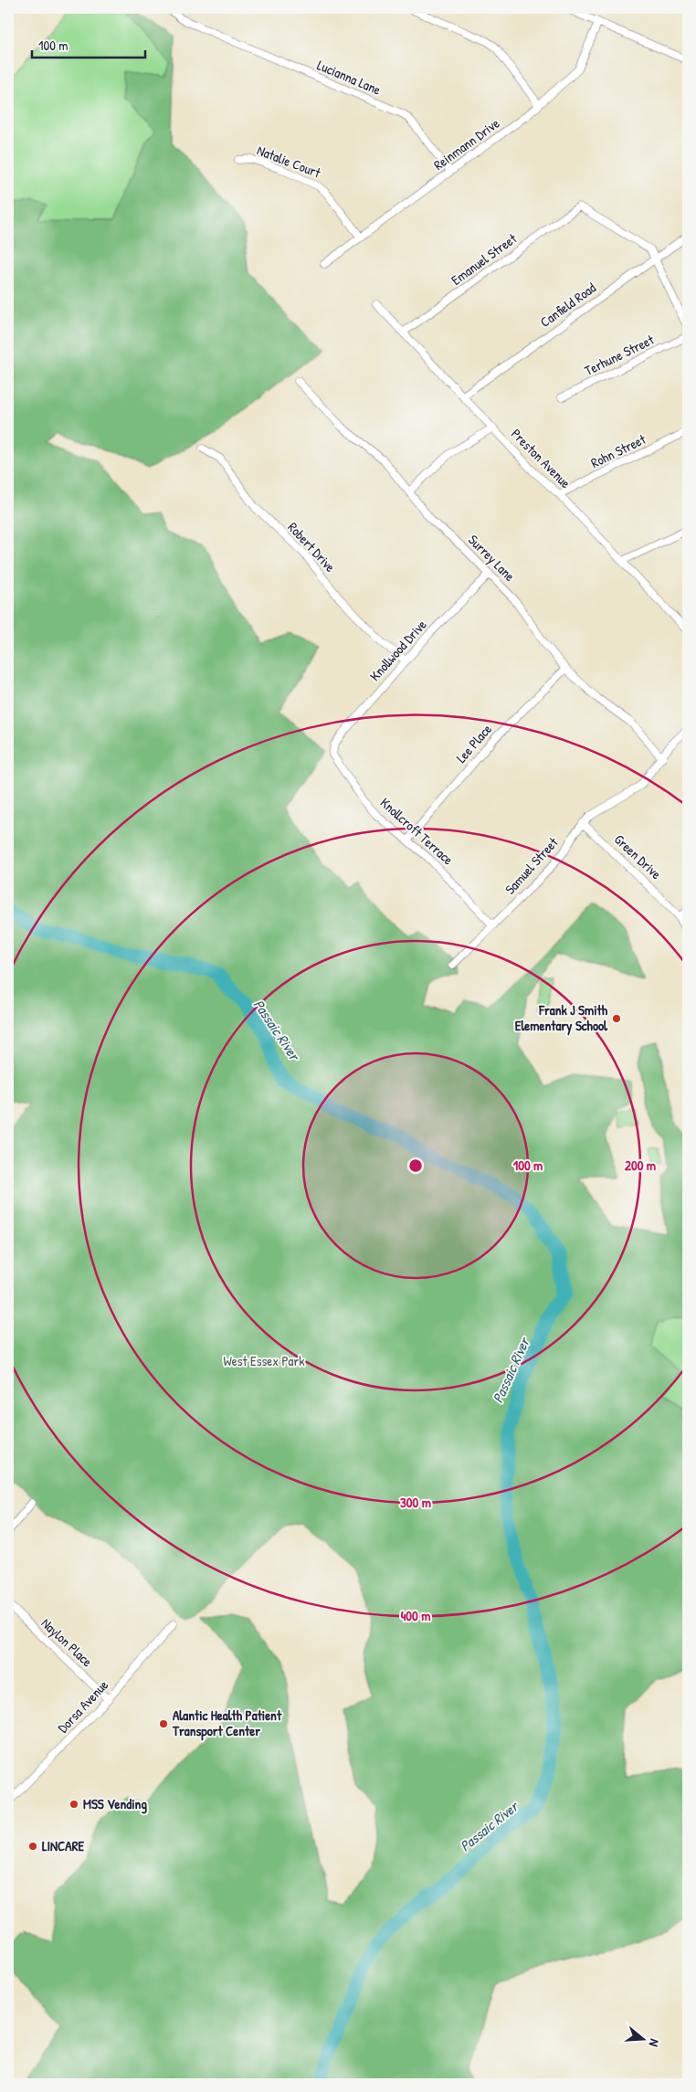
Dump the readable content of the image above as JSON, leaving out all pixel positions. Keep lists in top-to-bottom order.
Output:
{
  "streets": {
    "street": [
      "Lucianna Lane",
      "Reinmann Drive",
      "Natalie Court",
      "Emanuel Street",
      "Canfield Road",
      "Terhune Street",
      "Rohn Street",
      "Preston Avenue",
      "Robert Drive",
      "Surrey Lane",
      "Knollwood Drive",
      "Lee Place",
      "Knollcroft Terrace",
      "Green Drive",
      "Samuel Street",
      "Naylon Place",
      "Dorsa Avenue"
    ]
  },
  "crossings": [
    ["Lucianna Lane", "Reinmann Drive"],
    ["Reinmann Drive", "Natalie Court"],
    ["Emanuel Street", "Canfield Road"],
    ["Emanuel Street", "Preston Avenue"],
    ["Canfield Road", "Preston Avenue"],
    ["Rohn Street", "Preston Avenue"],
    ["Robert Drive", "Knollwood Drive"],
    ["Surrey Lane", "Knollwood Drive"],
    ["Surrey Lane", "Lee Place"],
    ["Surrey Lane", "Samuel Street"],
    ["Knollwood Drive", "Knollcroft Terrace"],
    ["Lee Place", "Knollcroft Terrace"],
    ["Knollcroft Terrace", "Samuel Street"],
    ["Green Drive", "Samuel Street"],
    ["Naylon Place", "Dorsa Avenue"]
  ],
  "water": ["Passaic River"],
  "parks": ["West Essex Park"],
  "places": [
    "Frank J Smith Elementary School",
    "Alantic Health Patient Transport Center",
    "MSS Vending",
    "LINCARE"
  ],
  "scale_bar": "100 m",
  "north": "right",
  "rings": [
    "100 m",
    "200 m",
    "300 m",
    "400 m"
  ]
}
